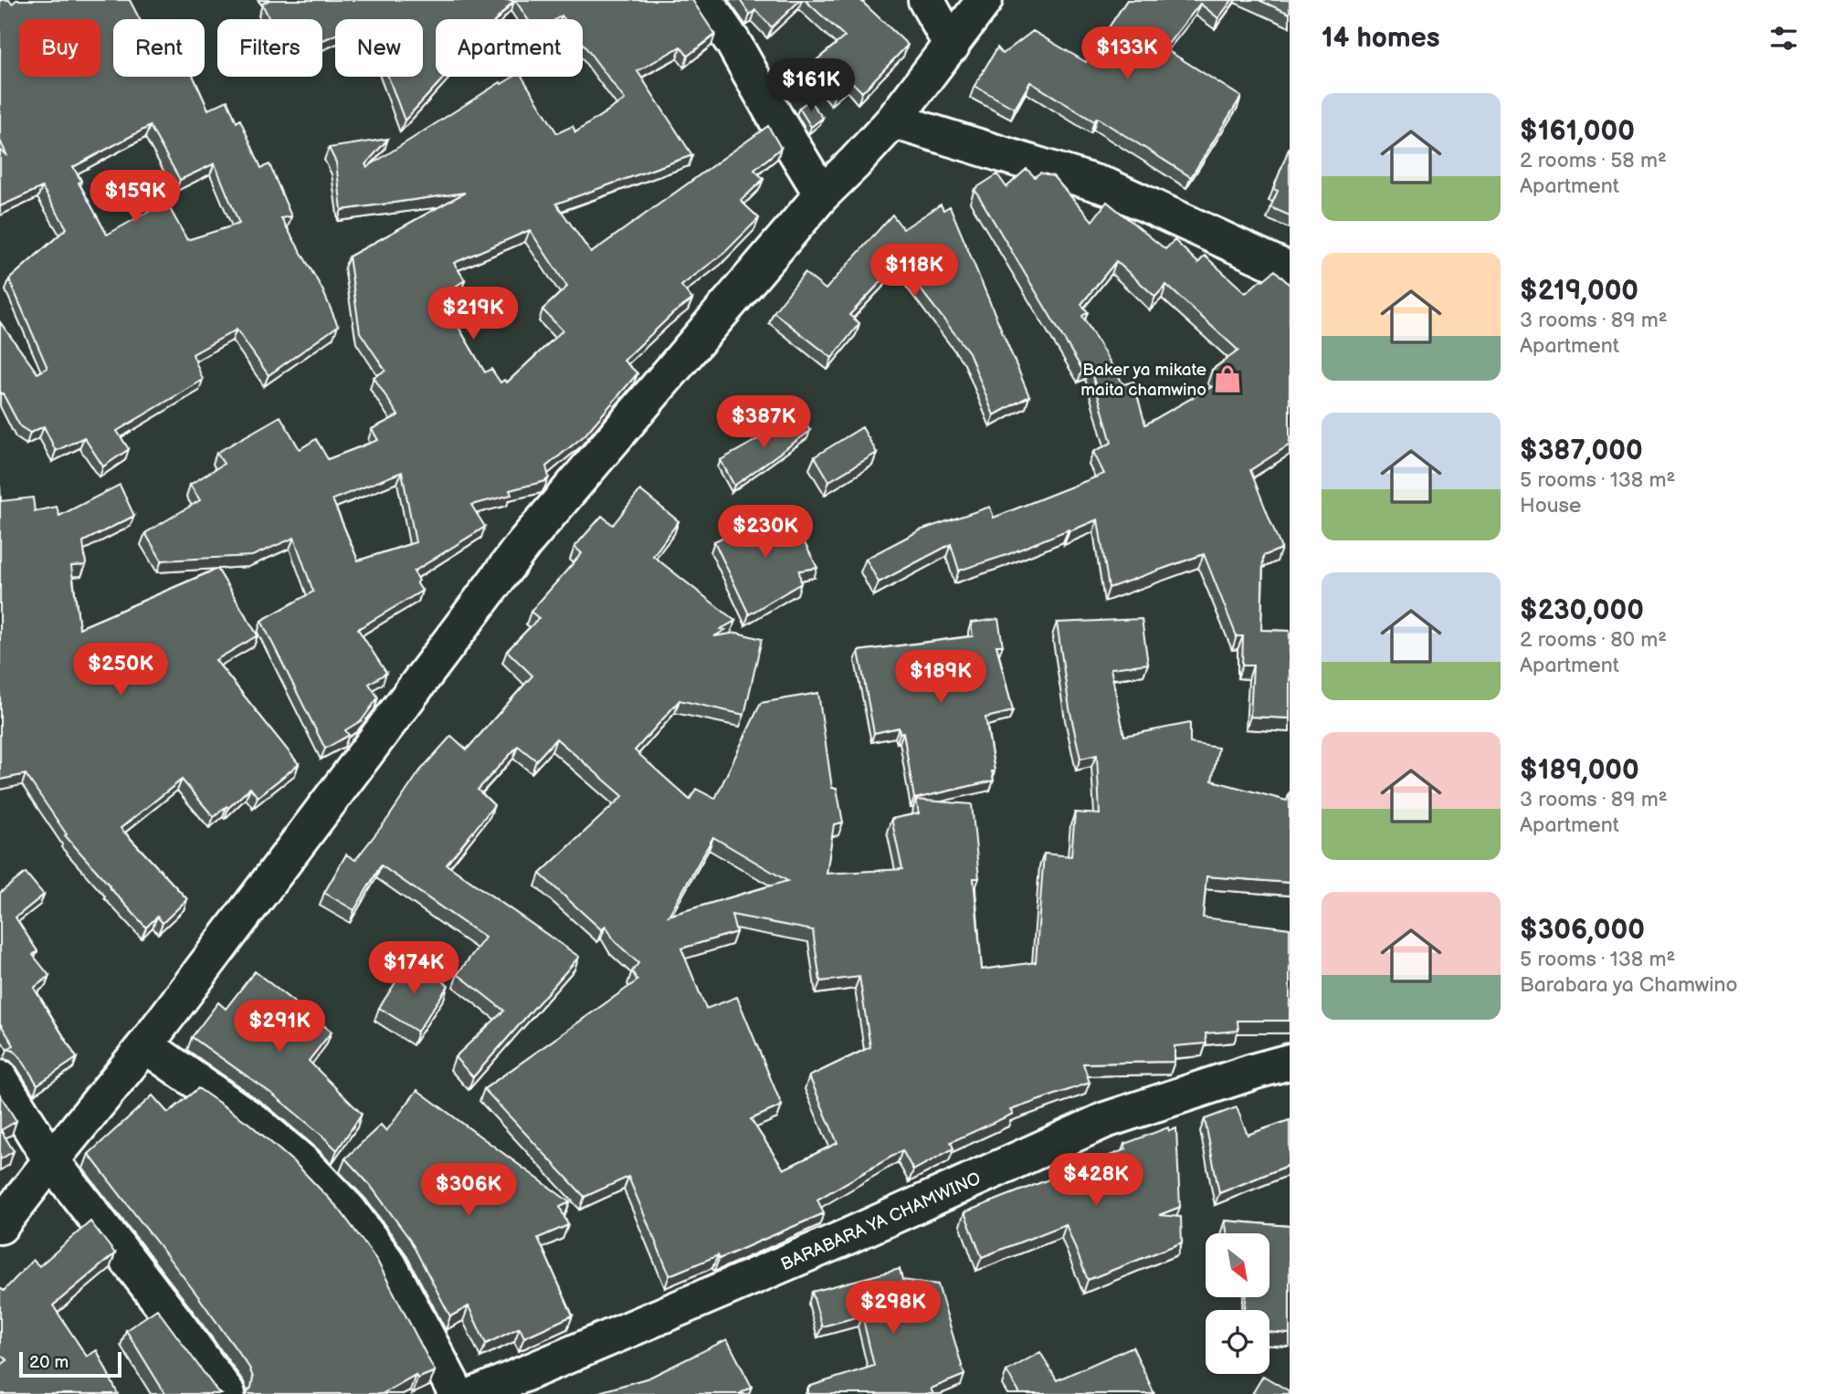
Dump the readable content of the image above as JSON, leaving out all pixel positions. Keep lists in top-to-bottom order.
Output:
{
  "streets": {
    "street": ["BARABARA YA CHAMWINO"]
  },
  "places": {
    "shop": ["Baker ya mikate maita chamwino"]
  },
  "scale_bar": "20 m",
  "north": "bottom right",
  "page": {
    "heading": "14 homes",
    "chip": [
      "Buy",
      "Rent",
      "Filters",
      "New",
      "Apartment"
    ],
    "price": [
      "$133K",
      "$161K",
      "$159K",
      "$118K",
      "$219K",
      "$387K",
      "$230K",
      "$250K",
      "$189K",
      "$174K",
      "$291K",
      "$428K",
      "$306K",
      "$298K"
    ],
    "list": [
      {
        "name": "$161,000",
        "note": "2 rooms · 58 m² · Apartment"
      },
      {
        "name": "$219,000",
        "note": "3 rooms · 89 m² · Apartment"
      },
      {
        "name": "$387,000",
        "note": "5 rooms · 138 m² · House"
      },
      {
        "name": "$230,000",
        "note": "2 rooms · 80 m² · Apartment"
      },
      {
        "name": "$189,000",
        "note": "3 rooms · 89 m² · Apartment"
      },
      {
        "name": "$306,000",
        "note": "5 rooms · 138 m² · Barabara ya Chamwino"
      }
    ],
    "scale": "20 m"
  }
}
